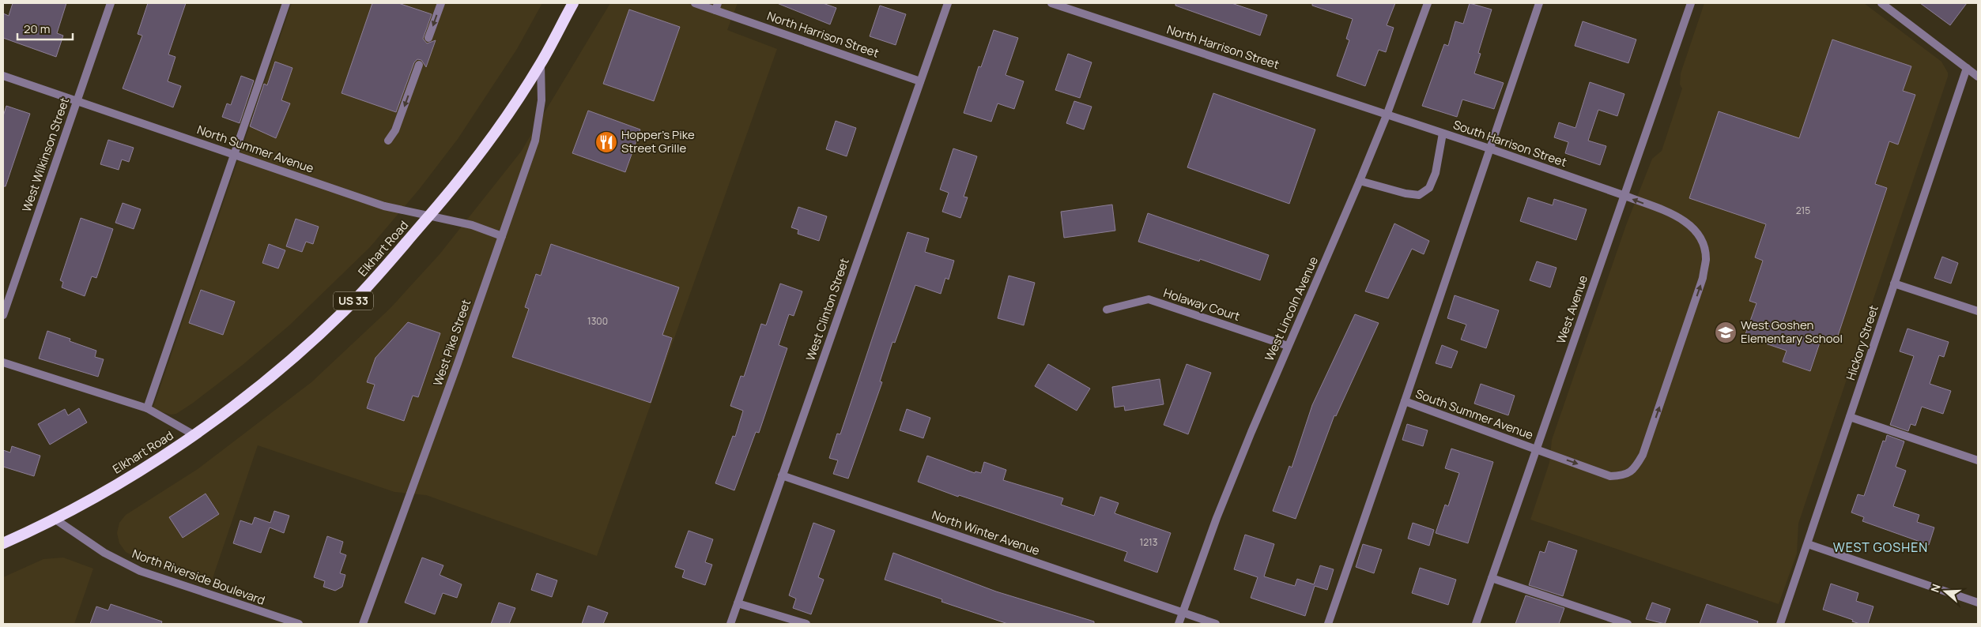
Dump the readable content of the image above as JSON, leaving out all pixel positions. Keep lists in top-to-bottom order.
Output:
{
  "streets": {
    "highway": ["Elkhart Road", "US 33"],
    "street": [
      "North Harrison Street",
      "South Harrison Street",
      "North Summer Avenue",
      "West Wilkinson Street",
      "Holaway Court",
      "West Lincoln Avenue",
      "West Clinton Street",
      "West Avenue",
      "West Pike Street",
      "Hickory Street",
      "South Summer Avenue",
      "North Winter Avenue",
      "North Riverside Boulevard"
    ]
  },
  "crossings": [
    ["North Harrison Street", "South Harrison Street"],
    ["North Harrison Street", "West Lincoln Avenue"],
    ["North Harrison Street", "West Clinton Street"],
    ["South Harrison Street", "West Lincoln Avenue"],
    ["South Harrison Street", "West Avenue"],
    ["South Harrison Street", "South Summer Avenue"],
    ["North Summer Avenue", "West Wilkinson Street"],
    ["North Summer Avenue", "Elkhart Road"],
    ["North Summer Avenue", "West Pike Street"],
    ["Elkhart Road", "US 33"],
    ["Elkhart Road", "West Pike Street"],
    ["Elkhart Road", "North Riverside Boulevard"],
    ["US 33", "North Riverside Boulevard"],
    ["Holaway Court", "West Lincoln Avenue"],
    ["West Lincoln Avenue", "North Winter Avenue"],
    ["West Clinton Street", "North Winter Avenue"],
    ["West Avenue", "South Summer Avenue"]
  ],
  "districts": ["WEST GOSHEN"],
  "places": {
    "restaurant": ["Hopper's Pike Street Grille"],
    "school or university": ["West Goshen Elementary School"]
  },
  "house_numbers": ["215", "1300", "1213"],
  "scale_bar": "20 m",
  "north": "left"
}
